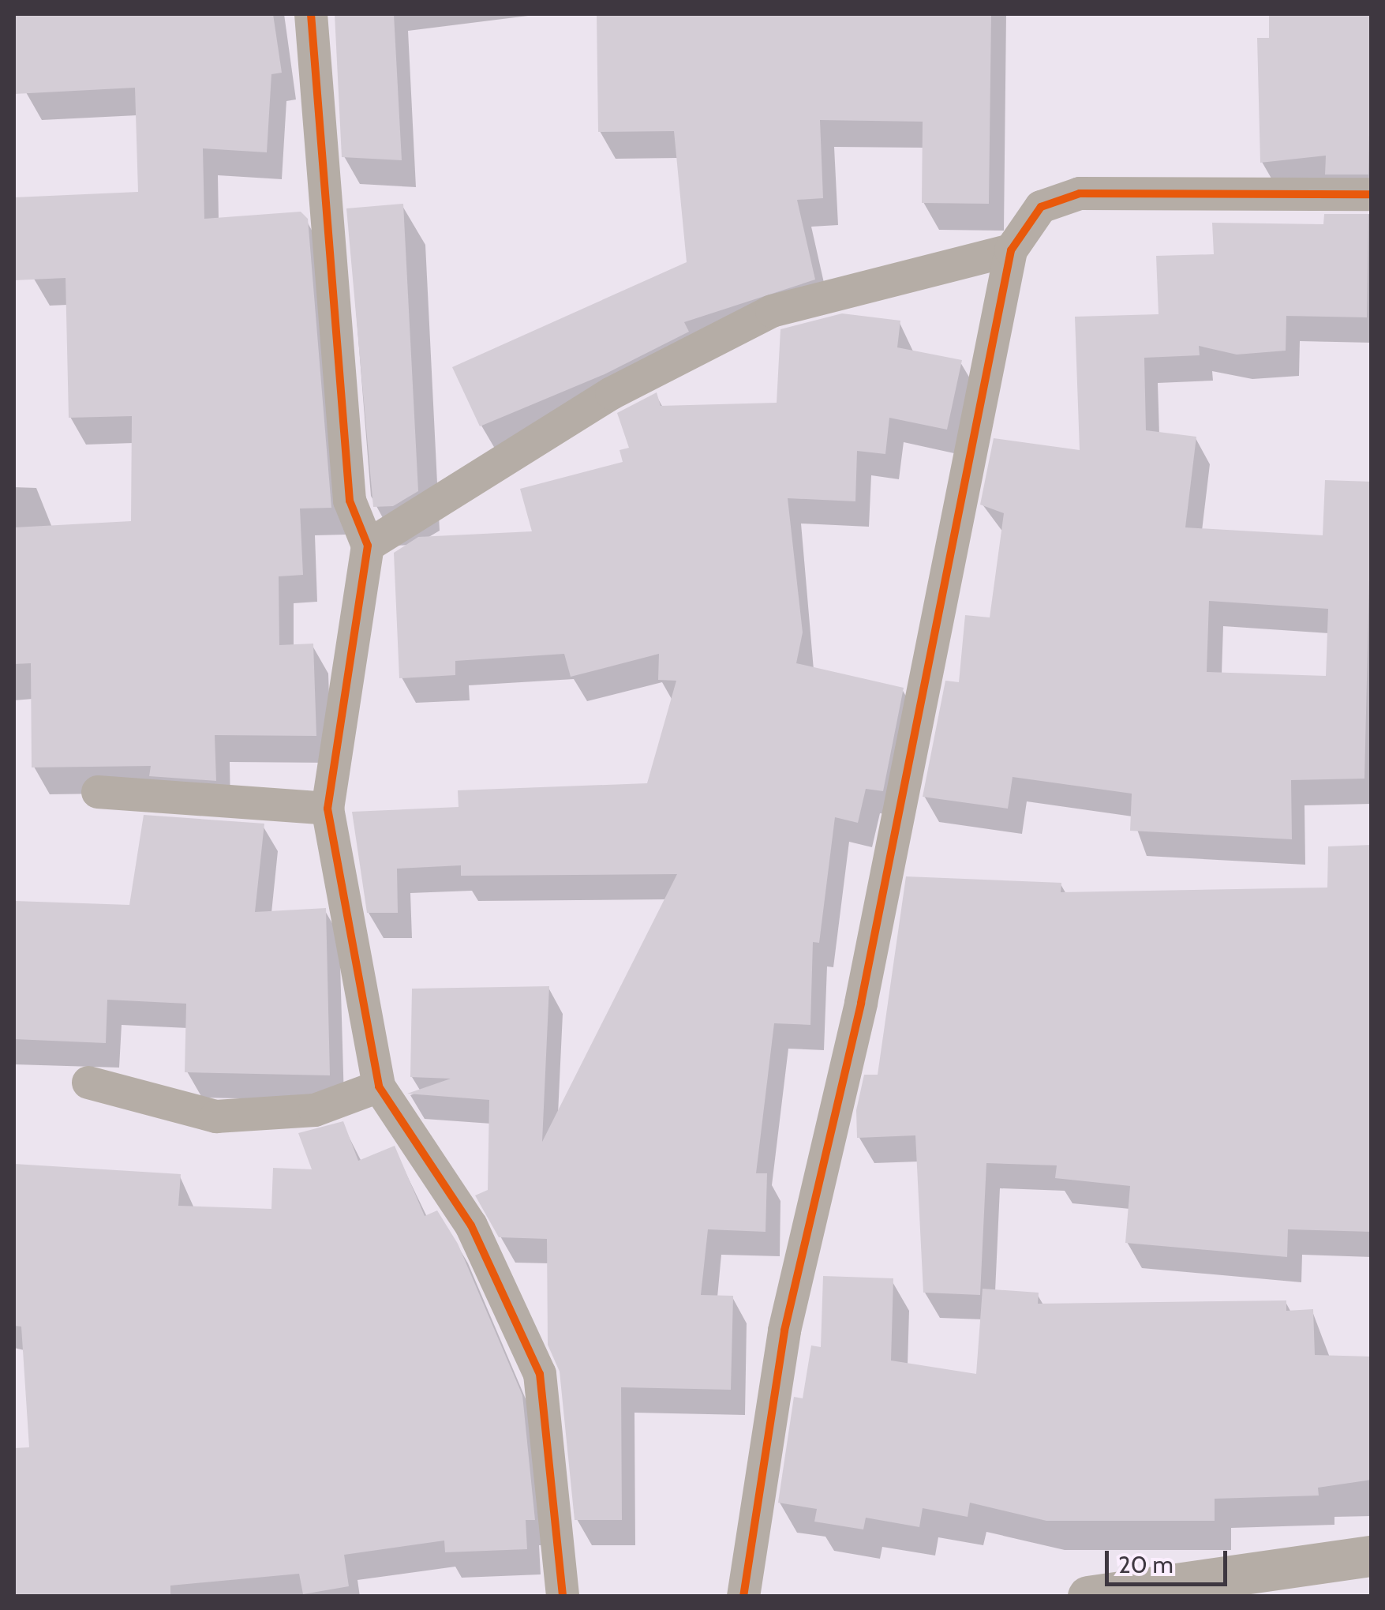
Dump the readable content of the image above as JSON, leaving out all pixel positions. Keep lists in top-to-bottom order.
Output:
{
  "scale_bar": "20 m"
}
